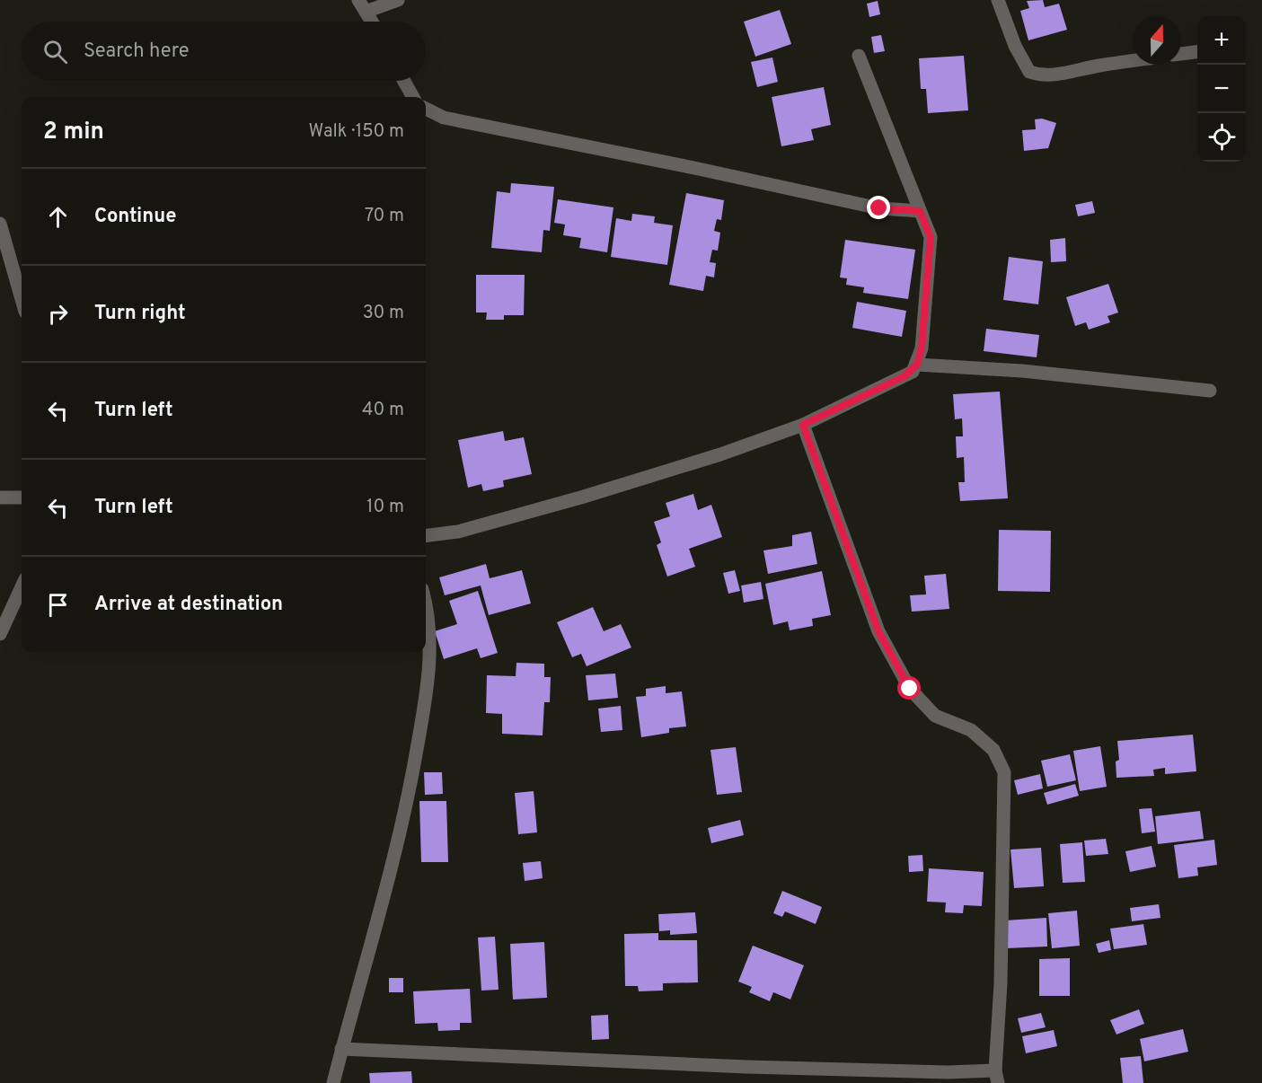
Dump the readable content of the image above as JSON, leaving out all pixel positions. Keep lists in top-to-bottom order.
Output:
{
  "north": "top",
  "page": {
    "map_buttons": ["+", "−"],
    "search": "Search here",
    "heading": ["2 min", "Walk · 150 m"],
    "list": [
      ["Continue", "70 m"],
      ["Turn right", "30 m"],
      ["Turn left", "40 m"],
      ["Turn left", "10 m"],
      "Arrive at destination"
    ]
  }
}
